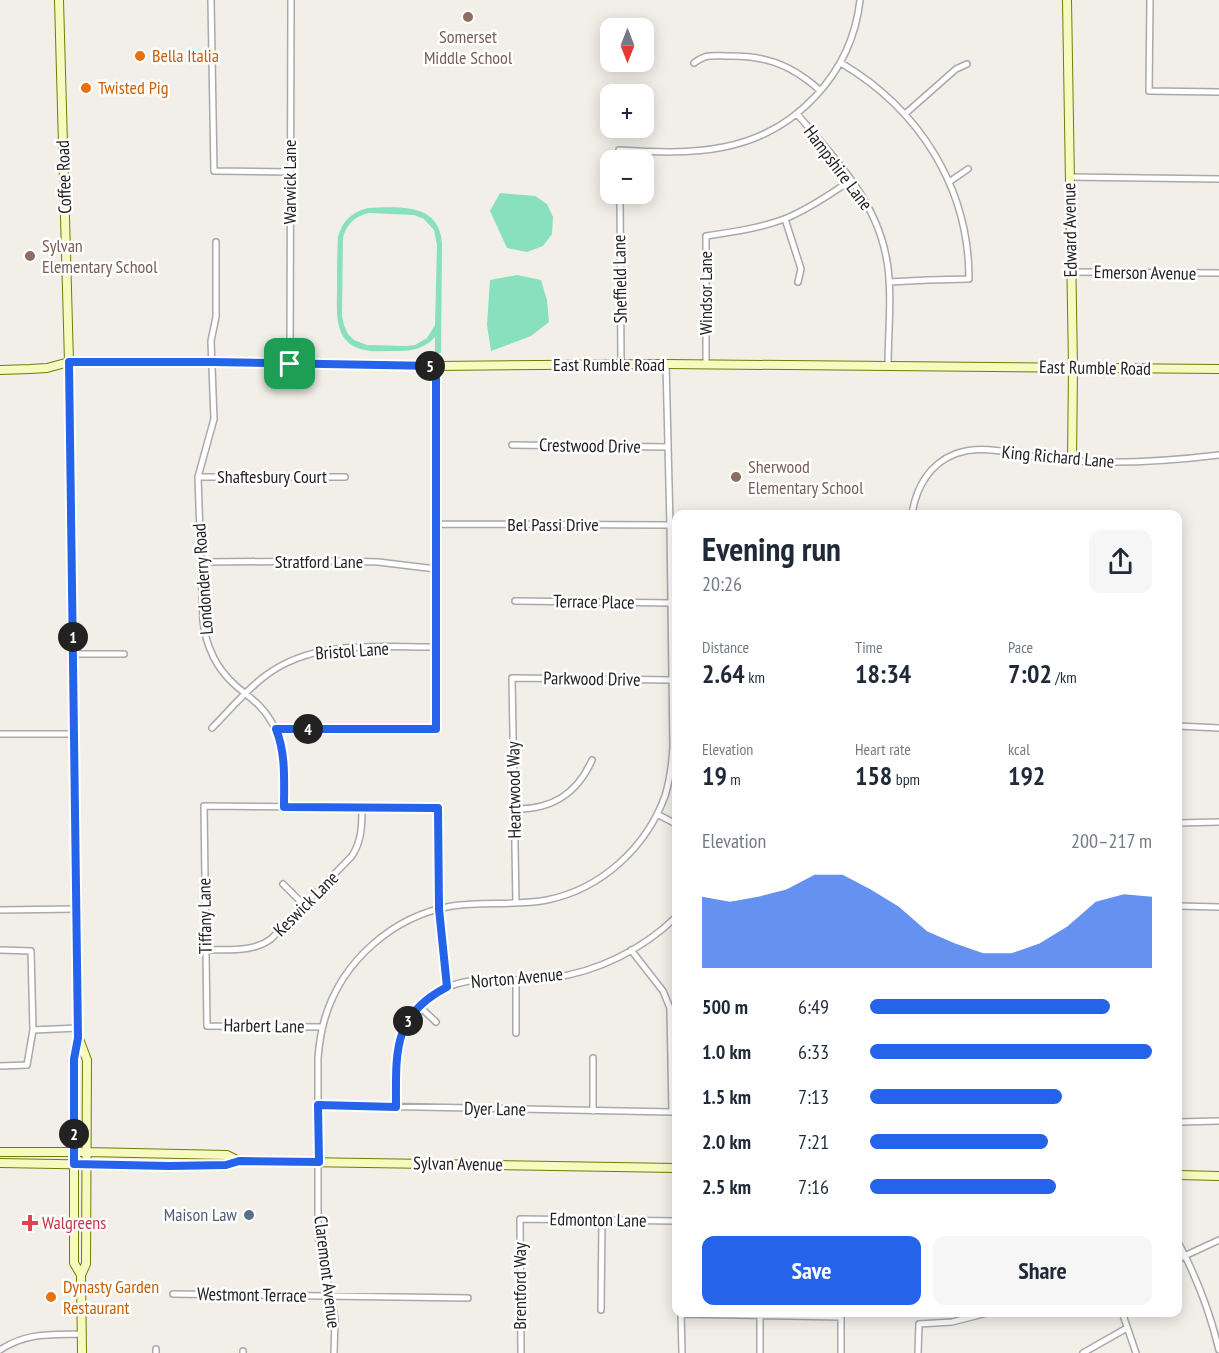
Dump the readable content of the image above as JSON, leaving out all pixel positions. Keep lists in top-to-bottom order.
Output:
{
  "streets": {
    "main road": [
      "Coffee Road",
      "Edward Avenue",
      "East Rumble Road",
      "Sylvan Avenue"
    ],
    "street": [
      "Hampshire Lane",
      "Warwick Lane",
      "Emerson Avenue",
      "Sheffield Lane",
      "Windsor Lane",
      "Crestwood Drive",
      "King Richard Lane",
      "Shaftesbury Court",
      "Bel Passi Drive",
      "Stratford Lane",
      "Londonderry Road",
      "Terrace Place",
      "Bristol Lane",
      "Parkwood Drive",
      "Heartwood Way",
      "Keswick Lane",
      "Tiffany Lane",
      "Norton Avenue",
      "Harbert Lane",
      "Dyer Lane",
      "Edmonton Lane",
      "Claremont Avenue",
      "Brentford Way",
      "Westmont Terrace"
    ]
  },
  "crossings": [
    ["Hampshire Lane", "Windsor Lane"],
    ["Hampshire Lane", "East Rumble Road"],
    ["Coffee Road", "East Rumble Road"],
    ["Coffee Road", "Sylvan Avenue"],
    ["Warwick Lane", "East Rumble Road"],
    ["Edward Avenue", "Emerson Avenue"],
    ["Edward Avenue", "East Rumble Road"],
    ["Edward Avenue", "King Richard Lane"],
    ["Sheffield Lane", "East Rumble Road"],
    ["Windsor Lane", "East Rumble Road"],
    ["East Rumble Road", "Londonderry Road"],
    ["East Rumble Road", "Claremont Avenue"],
    ["Crestwood Drive", "Claremont Avenue"],
    ["Shaftesbury Court", "Londonderry Road"],
    ["Bel Passi Drive", "Claremont Avenue"],
    ["Stratford Lane", "Londonderry Road"],
    ["Londonderry Road", "Bristol Lane"],
    ["Londonderry Road", "Tiffany Lane"],
    ["Terrace Place", "Claremont Avenue"],
    ["Parkwood Drive", "Heartwood Way"],
    ["Parkwood Drive", "Claremont Avenue"],
    ["Heartwood Way", "Claremont Avenue"],
    ["Keswick Lane", "Tiffany Lane"],
    ["Tiffany Lane", "Harbert Lane"],
    ["Norton Avenue", "Dyer Lane"],
    ["Harbert Lane", "Claremont Avenue"],
    ["Dyer Lane", "Claremont Avenue"],
    ["Sylvan Avenue", "Claremont Avenue"],
    ["Edmonton Lane", "Brentford Way"],
    ["Claremont Avenue", "Westmont Terrace"]
  ],
  "places": {
    "other": [
      "Somerset Middle School",
      "Bella Italia",
      "Twisted Pig",
      "Sylvan Elementary School",
      "Sherwood Elementary School",
      "Maison Law",
      "Dynasty Garden Restaurant"
    ],
    "health": ["Walgreens"]
  },
  "north": "bottom",
  "page": {
    "map_buttons": ["+", "−"],
    "pins": [
      "5",
      "1",
      "4",
      "3",
      "2"
    ],
    "heading": ["Evening run", "20:26"],
    "stats": [
      ["Distance", "2.64 km"],
      ["Time", "18:34"],
      ["Pace", "7:02 /km"],
      ["Elevation", "19 m"],
      ["Heart rate", "158 bpm"],
      ["kcal", "192"]
    ],
    "chart": ["Elevation", "200–217 m"],
    "list": [
      {
        "name": "500 m",
        "note": "6:49"
      },
      {
        "name": "1.0 km",
        "note": "6:33"
      },
      {
        "name": "1.5 km",
        "note": "7:13"
      },
      {
        "name": "2.0 km",
        "note": "7:21"
      },
      {
        "name": "2.5 km",
        "note": "7:16"
      }
    ],
    "buttons": ["Save", "Share"]
  }
}
